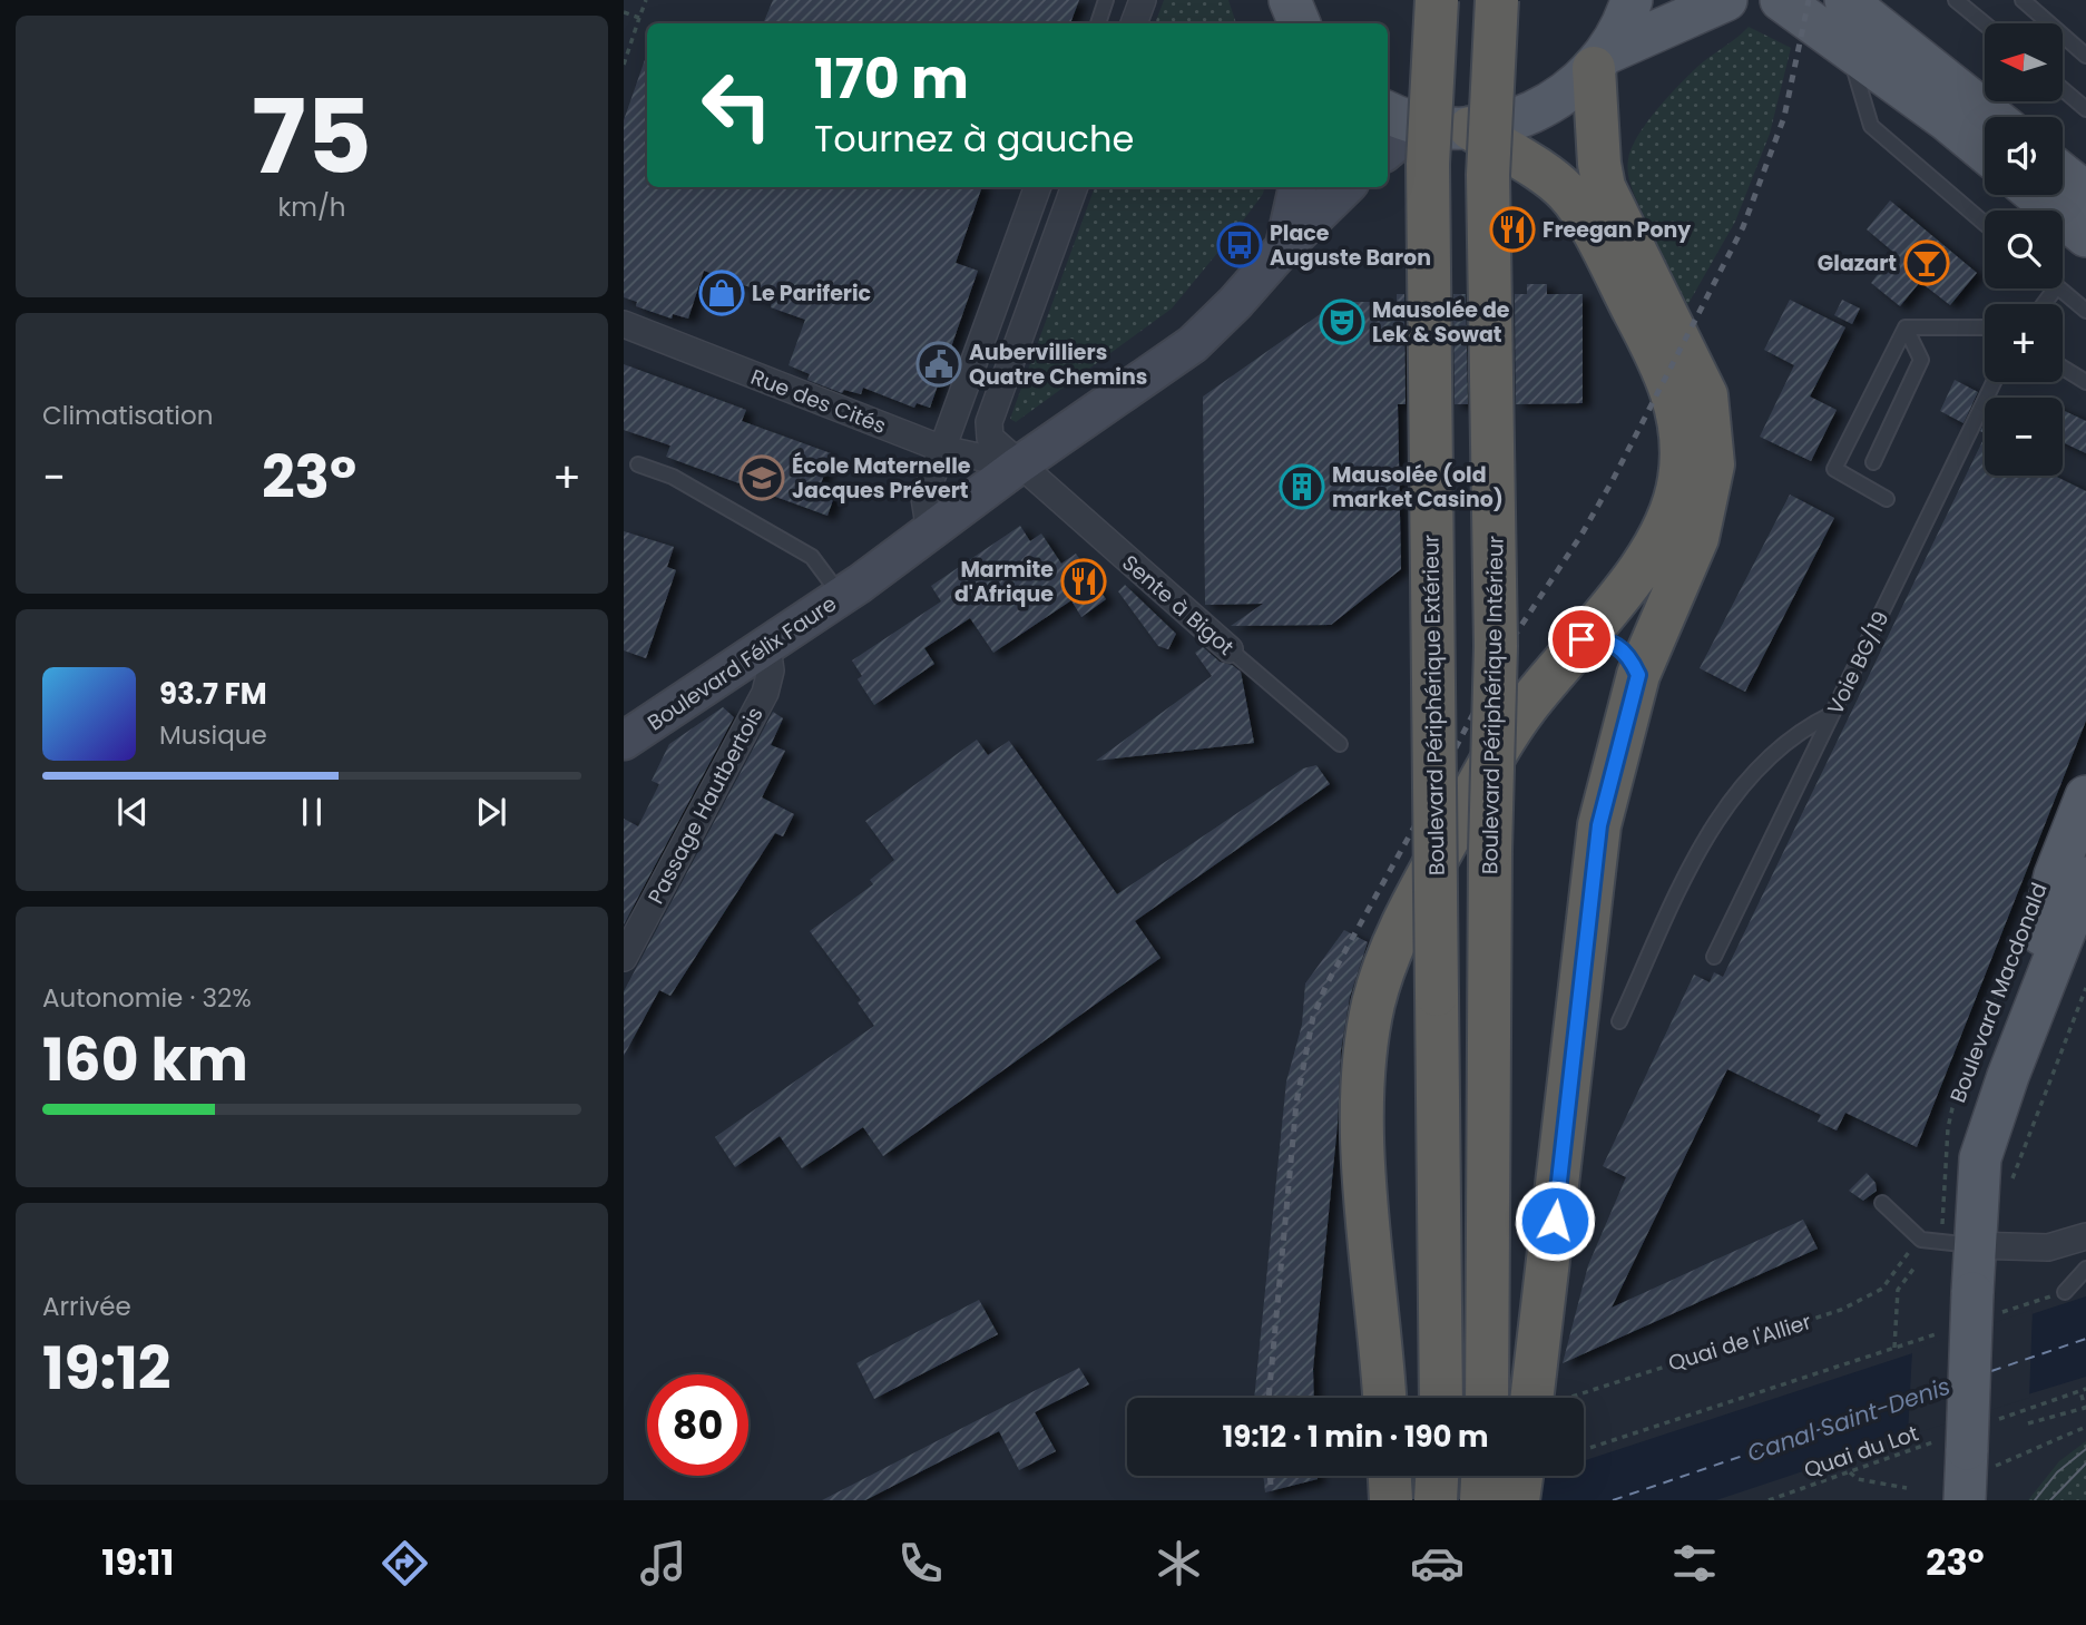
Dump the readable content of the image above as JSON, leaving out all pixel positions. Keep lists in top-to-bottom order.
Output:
{
  "streets": {
    "highway": ["Boulevard Périphérique Extérieur", "Boulevard Périphérique Intérieur"],
    "main road": ["Boulevard Félix Faure", "Boulevard Macdonald"],
    "street": ["Rue des Cités", "Sente à Bigot", "Passage Hautbertois"],
    "lane": ["Voie BG/19"],
    "path": ["Quai de l'Allier", "Quai du Lot"]
  },
  "crossings": [
    ["Rue des Cités", "Sente à Bigot"],
    ["Rue des Cités", "Boulevard Félix Faure"],
    ["Sente à Bigot", "Boulevard Félix Faure"],
    ["Boulevard Félix Faure", "Passage Hautbertois"],
    ["Boulevard Macdonald", "Quai du Lot"]
  ],
  "water": ["Canal Saint-Denis"],
  "places": {
    "restaurant": ["Freegan Pony", "Marmite d'Afrique"],
    "bus stop": ["Place Auguste Baron"],
    "bar": ["Glazart"],
    "shop": ["Le Pariferic"],
    "theatre": ["Mausolée de Lek & Sowat"],
    "public building": ["Aubervilliers Quatre Chemins"],
    "school or university": ["École Maternelle Jacques Prévert"],
    "building": ["Mausolée (old market Casino)"]
  },
  "north": "left",
  "page": {
    "tile": [
      ["75", "km/h"],
      "Climatisation",
      ["Autonomie · 32%", "160 km"],
      ["Arrivée", "19:12"]
    ],
    "map_buttons": ["+", "−"],
    "turn": ["170 m", "Tournez à gauche"],
    "heat": ["−", "23°", "+"],
    "song": ["93.7 FM", "Musique"],
    "limit": "80",
    "trip": "19:12 · 1 min · 190 m",
    "tabs": ["19:11", "23°"]
  }
}
